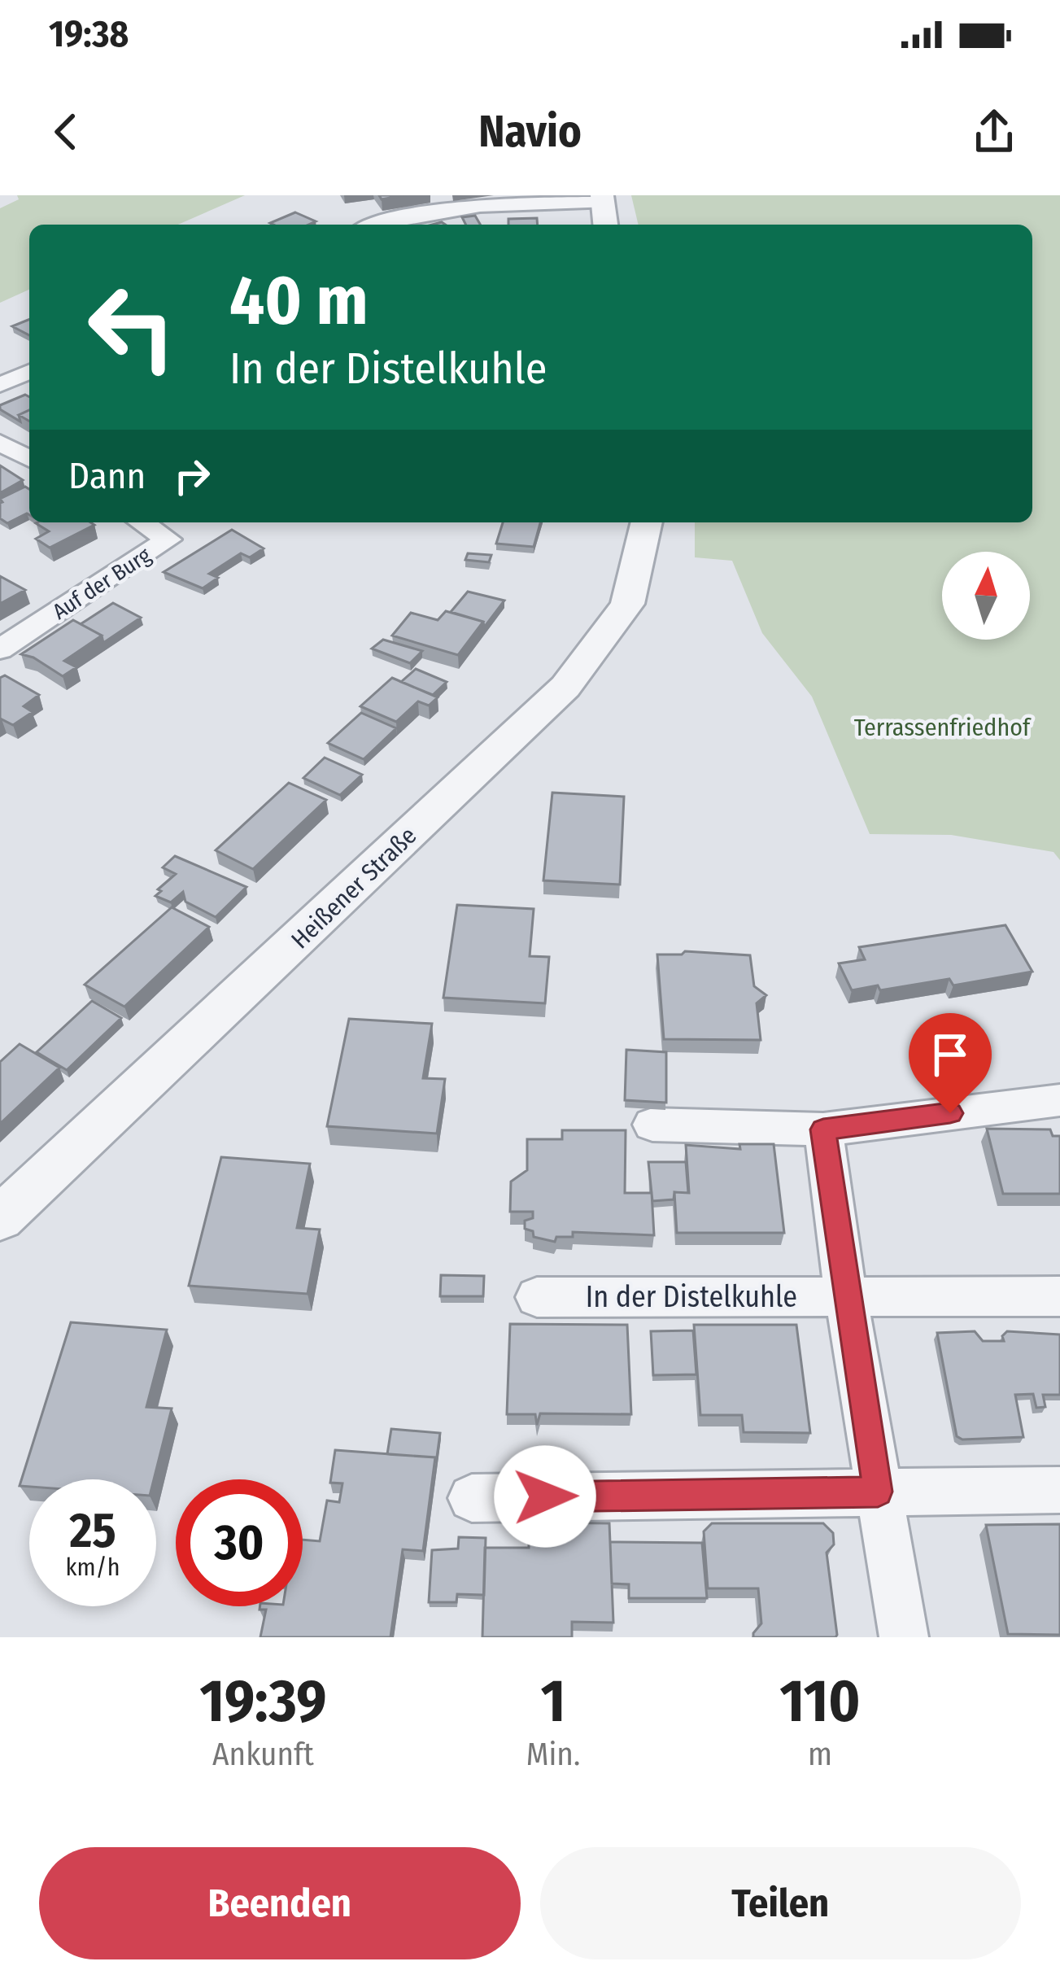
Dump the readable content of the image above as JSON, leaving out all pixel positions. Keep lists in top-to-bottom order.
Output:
{
  "streets": {
    "street": ["Auf der Burg", "Heißener Straße", "In der Distelkuhle"]
  },
  "parks": ["Terrassenfriedhof"],
  "north": "top",
  "page": {
    "status": "19:38",
    "header": "Navio",
    "turn": ["40 m", "In der Distelkuhle"],
    "then": "Dann",
    "speed": "25 km/h",
    "limit": "30",
    "eta": [
      "19:39",
      "Ankunft",
      "1",
      "Min.",
      "110",
      "m"
    ],
    "buttons": ["Beenden", "Teilen"]
  }
}
